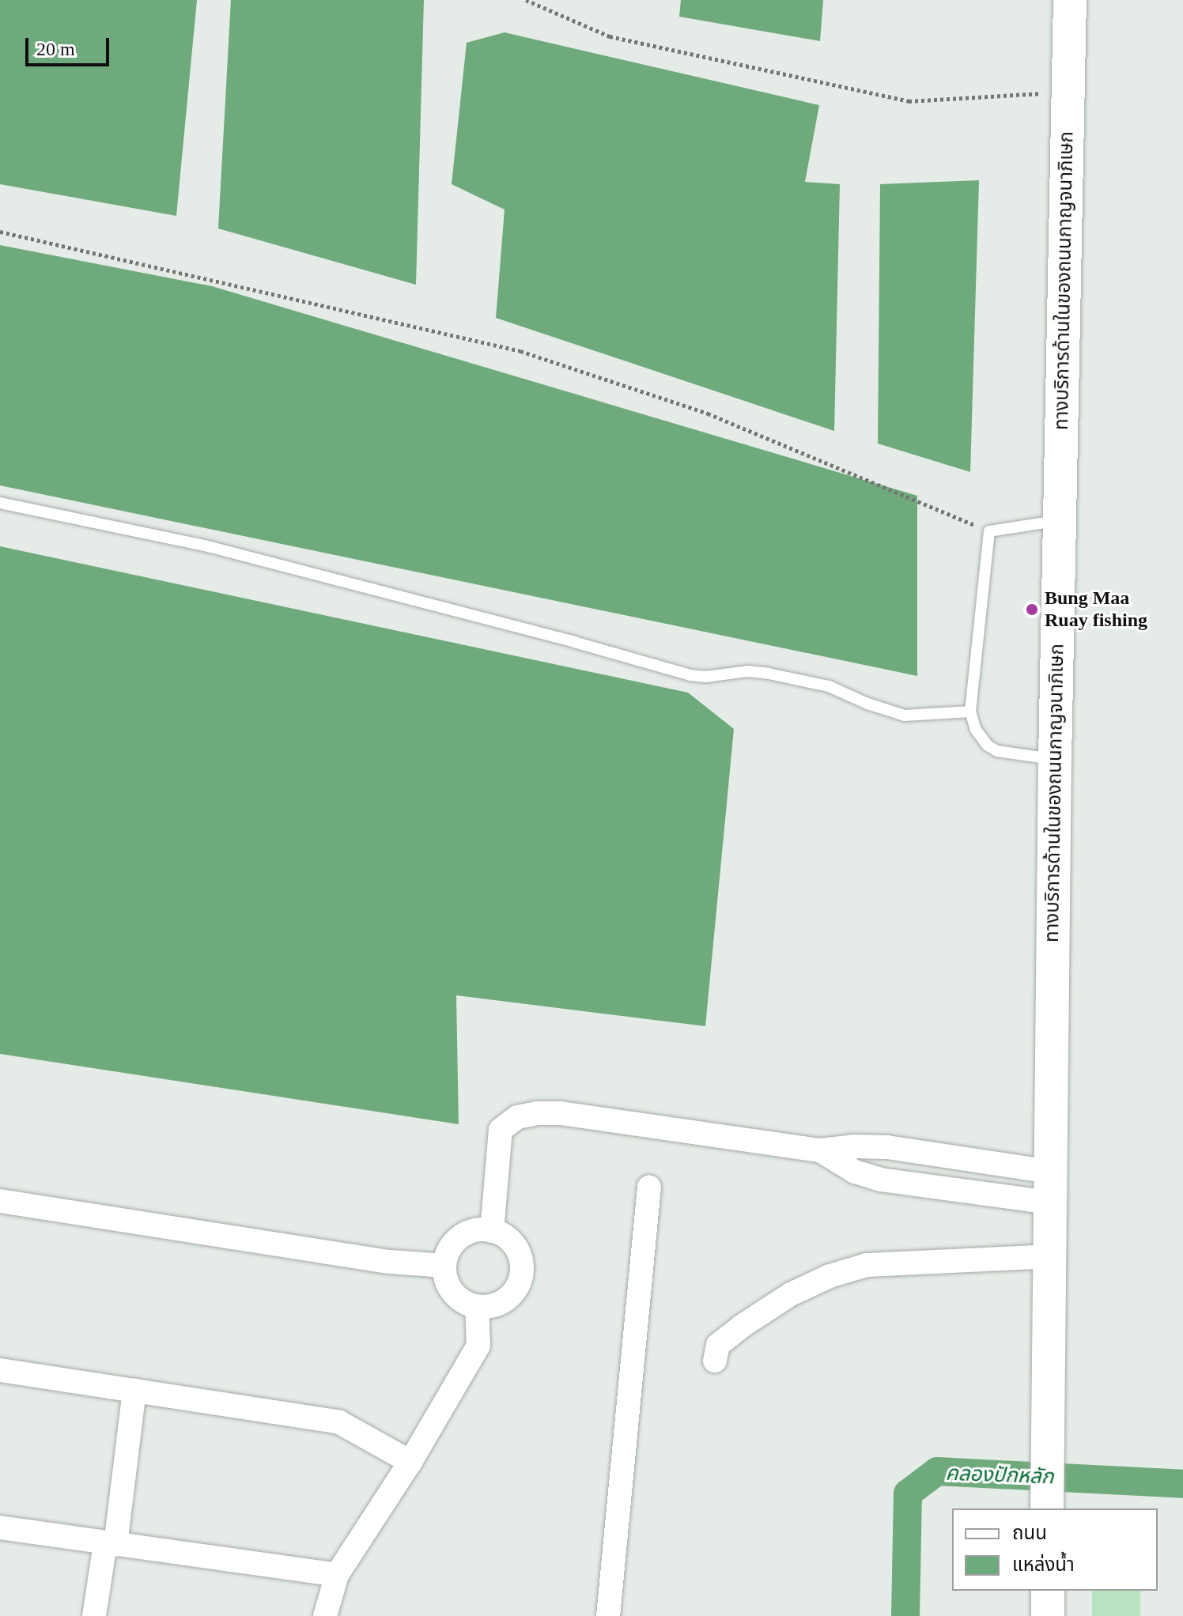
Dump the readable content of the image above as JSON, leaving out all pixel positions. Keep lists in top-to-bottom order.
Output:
{
  "streets": {
    "main road": ["ทางบริการด้านในของถนนกาญจนาภิเษก"]
  },
  "water": ["คลองปักหลัก"],
  "places": ["Bung Maa Ruay fishing"],
  "legend": ["ถนน", "แหล่งน้ำ"],
  "scale_bar": "20 m"
}
